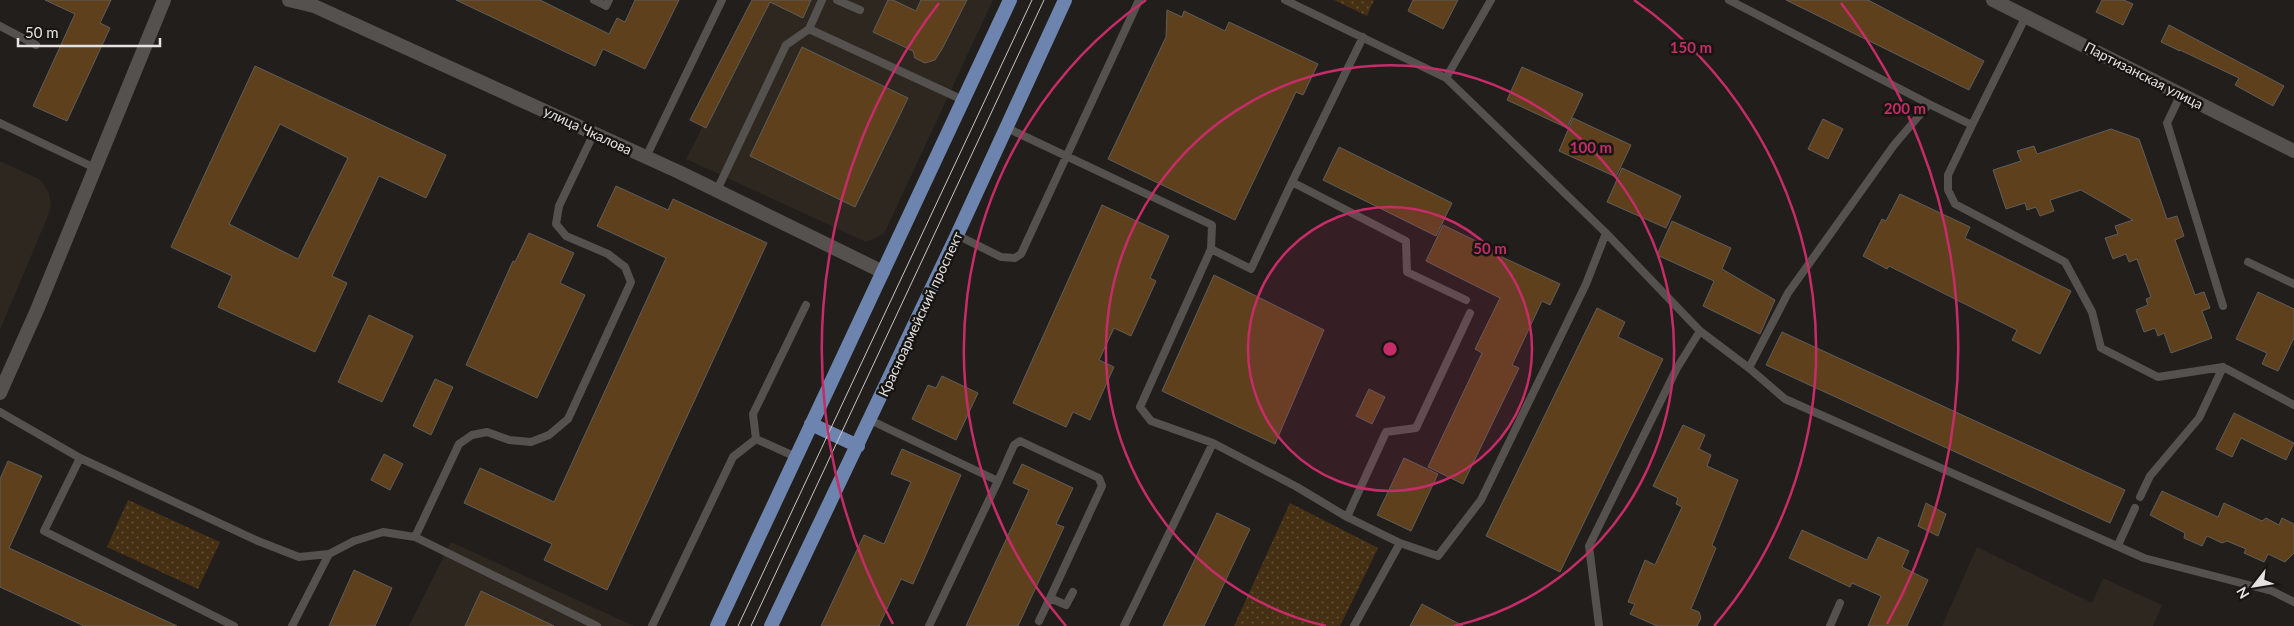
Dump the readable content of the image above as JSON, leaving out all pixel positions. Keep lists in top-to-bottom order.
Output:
{
  "streets": {
    "main road": ["Красноармейский проспект"],
    "street": ["Партизанская улица", "улица Чкалова"]
  },
  "scale_bar": "50 m",
  "north": "bottom left",
  "rings": [
    "150 m",
    "200 m",
    "100 m",
    "50 m"
  ]
}
